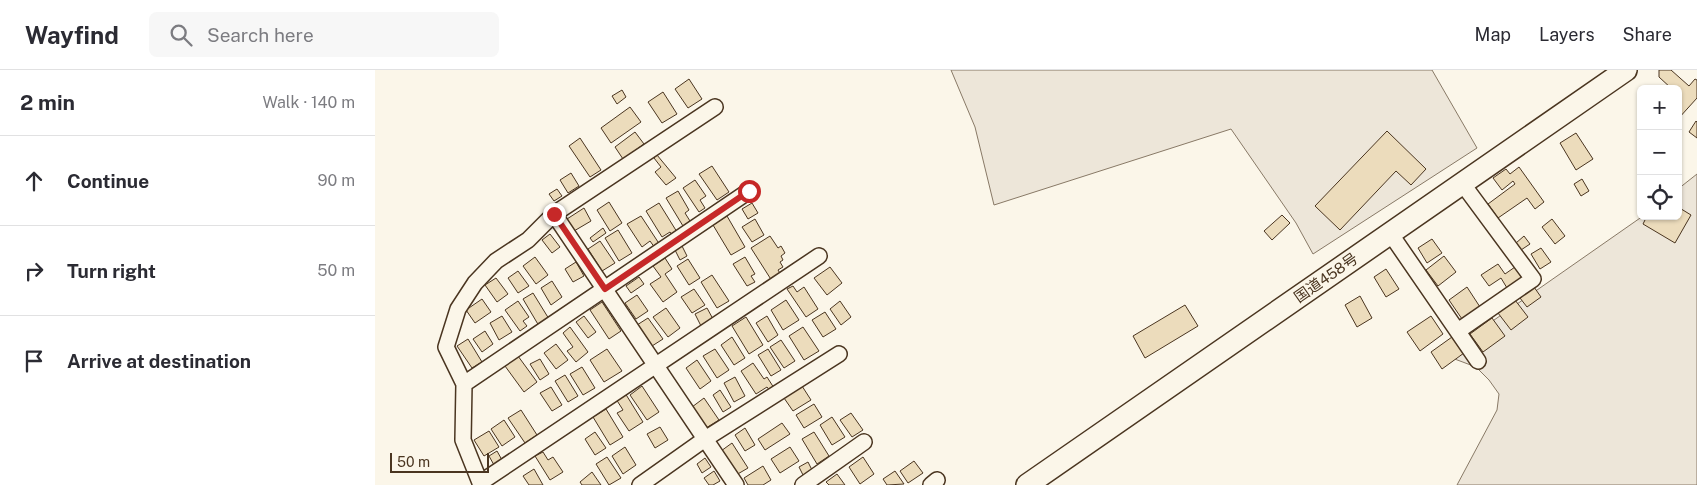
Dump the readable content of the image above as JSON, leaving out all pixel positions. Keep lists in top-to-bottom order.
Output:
{
  "streets": {
    "highway": ["国道458号"]
  },
  "scale_bar": "50 m",
  "page": {
    "header": "Wayfind",
    "search": "Search here",
    "nav": ["Map", "Layers", "Share"],
    "heading": ["2 min", "Walk · 140 m"],
    "map_buttons": ["+", "−"],
    "list": [
      ["Continue", "90 m"],
      ["Turn right", "50 m"],
      "Arrive at destination"
    ],
    "scale": "50 m"
  }
}
